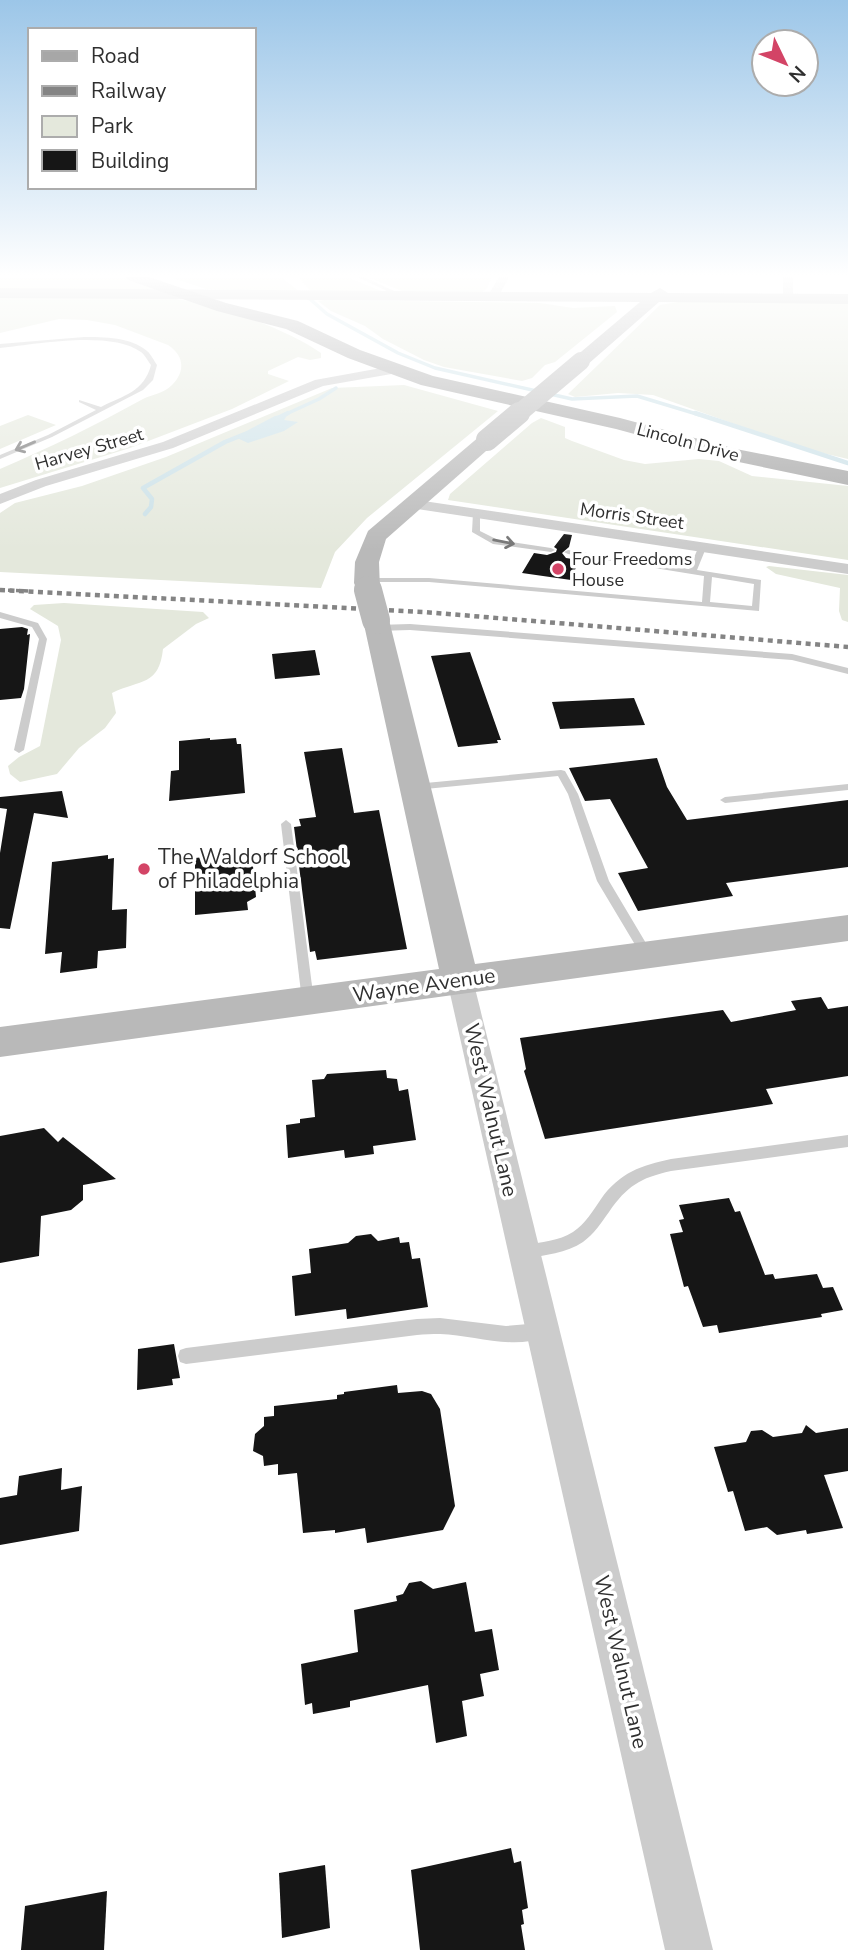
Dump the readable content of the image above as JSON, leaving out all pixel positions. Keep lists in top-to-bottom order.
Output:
{
  "streets": {
    "main road": ["Lincoln Drive"],
    "street": [
      "Harvey Street",
      "Morris Street",
      "Wayne Avenue",
      "West Walnut Lane"
    ]
  },
  "crossings": [
    ["Lincoln Drive", "Harvey Street"],
    ["Morris Street", "West Walnut Lane"],
    ["Wayne Avenue", "West Walnut Lane"]
  ],
  "places": ["Four Freedoms House", "The Waldorf School of Philadelphia"],
  "legend": [
    "Road",
    "Railway",
    "Park",
    "Building"
  ],
  "north": "bottom right"
}
